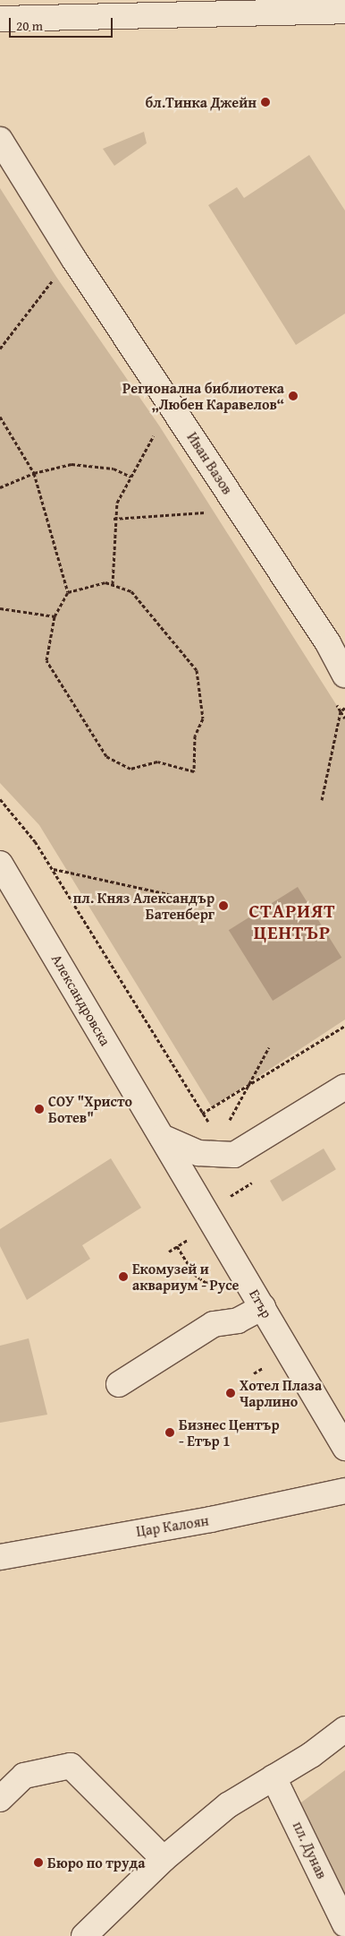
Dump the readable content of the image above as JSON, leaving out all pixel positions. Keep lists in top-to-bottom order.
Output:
{
  "streets": {
    "street": [
      "Иван Вазов",
      "Александровска",
      "Етър",
      "Цар Калоян",
      "пл. Дунав"
    ]
  },
  "crossings": [
    ["Александровска", "Етър"]
  ],
  "districts": ["СТАРИЯТ ЦЕНТЪР"],
  "places": [
    "бл.Тинка Джейн",
    "Регионална библиотека „Любен Каравелов“",
    "пл. Княз Александър Батенберг",
    "СОУ \"Христо Ботев\"",
    "Екомузей и аквариум - Русе",
    "Хотел Плаза Чарлино",
    "Бизнес Център - Етър 1",
    "Бюро по труда"
  ],
  "scale_bar": "20 m"
}
